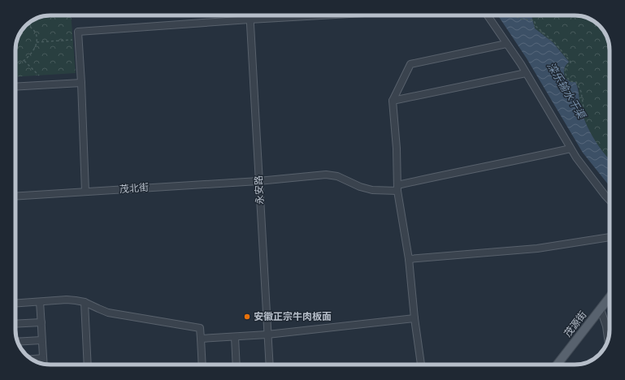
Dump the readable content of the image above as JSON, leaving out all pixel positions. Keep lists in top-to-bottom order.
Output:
{
  "streets": {
    "main road": ["茂源街"],
    "street": ["茂北街", "永安路"]
  },
  "crossings": [
    ["茂北街", "永安路"]
  ],
  "water": ["滦乐输水干渠"],
  "places": ["安徽正宗牛肉板面"]
}
